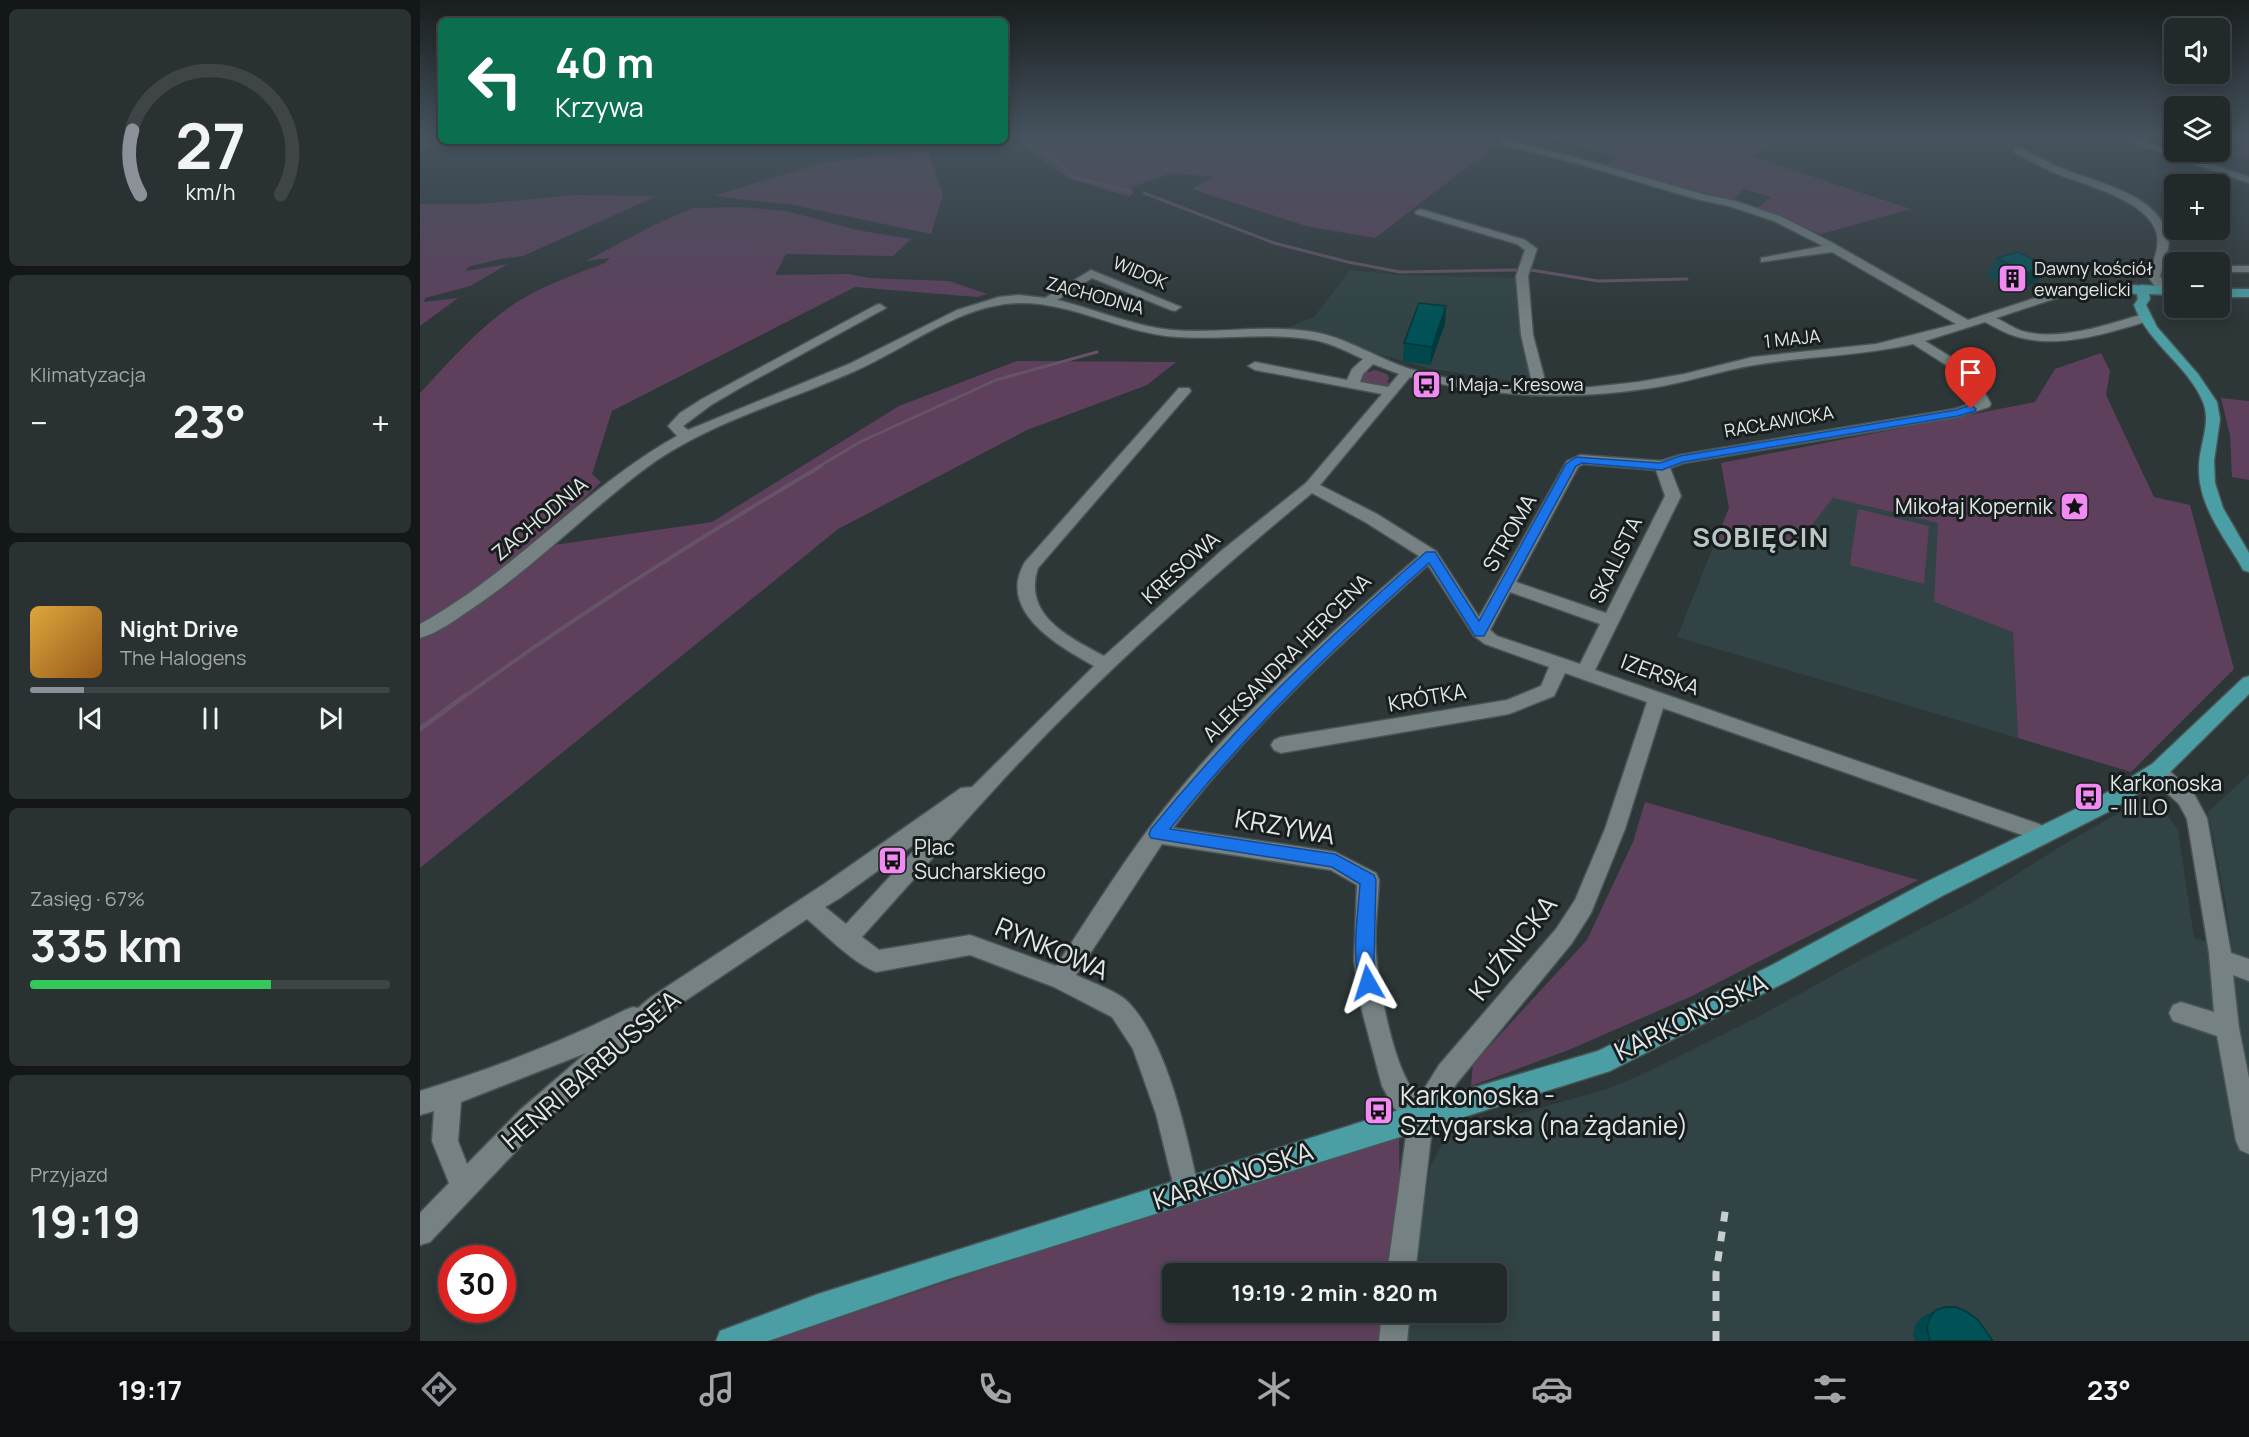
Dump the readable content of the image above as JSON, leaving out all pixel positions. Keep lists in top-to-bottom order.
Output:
{
  "streets": {
    "main road": ["KARKONOSKA"],
    "street": [
      "WIDOK",
      "ZACHODNIA",
      "1 MAJA",
      "RACŁAWICKA",
      "STROMA",
      "SKALISTA",
      "KRESOWA",
      "ALEKSANDRA HERCENA",
      "IZERSKA",
      "KRÓTKA",
      "KRZYWA",
      "KUŹNICKA",
      "RYNKOWA",
      "HENRI BARBUSSE'A"
    ]
  },
  "crossings": [
    ["WIDOK", "ZACHODNIA"],
    ["ZACHODNIA", "1 MAJA"],
    ["ZACHODNIA", "KRESOWA"],
    ["1 MAJA", "RACŁAWICKA"],
    ["1 MAJA", "KRESOWA"],
    ["RACŁAWICKA", "STROMA"],
    ["RACŁAWICKA", "SKALISTA"],
    ["STROMA", "IZERSKA"],
    ["SKALISTA", "IZERSKA"],
    ["KRESOWA", "HENRI BARBUSSE'A"],
    ["ALEKSANDRA HERCENA", "KRZYWA"],
    ["ALEKSANDRA HERCENA", "RYNKOWA"],
    ["IZERSKA", "KRÓTKA"],
    ["IZERSKA", "KUŹNICKA"],
    ["IZERSKA", "KARKONOSKA"],
    ["KRZYWA", "KUŹNICKA"],
    ["KRZYWA", "KARKONOSKA"],
    ["KUŹNICKA", "KARKONOSKA"],
    ["RYNKOWA", "KARKONOSKA"],
    ["RYNKOWA", "HENRI BARBUSSE'A"]
  ],
  "districts": ["SOBIĘCIN"],
  "places": {
    "building": ["Dawny kościół ewangelicki"],
    "bus stop": [
      "1 Maja - Kresowa",
      "Karkonoska - III LO",
      "Plac Sucharskiego",
      "Karkonoska - Sztygarska (na żądanie)"
    ],
    "place": ["Mikołaj Kopernik"]
  },
  "page": {
    "map_buttons": ["+", "−"],
    "turn": ["40 m", "Krzywa"],
    "tile": [
      "Klimatyzacja",
      ["Zasięg · 67%", "335 km"],
      ["Przyjazd", "19:19"]
    ],
    "heat": ["−", "23°", "+"],
    "song": ["Night Drive", "The Halogens"],
    "limit": "30",
    "trip": "19:19 · 2 min · 820 m",
    "tabs": ["19:17", "23°"],
    "gauge": ["27", "km/h"]
  }
}
